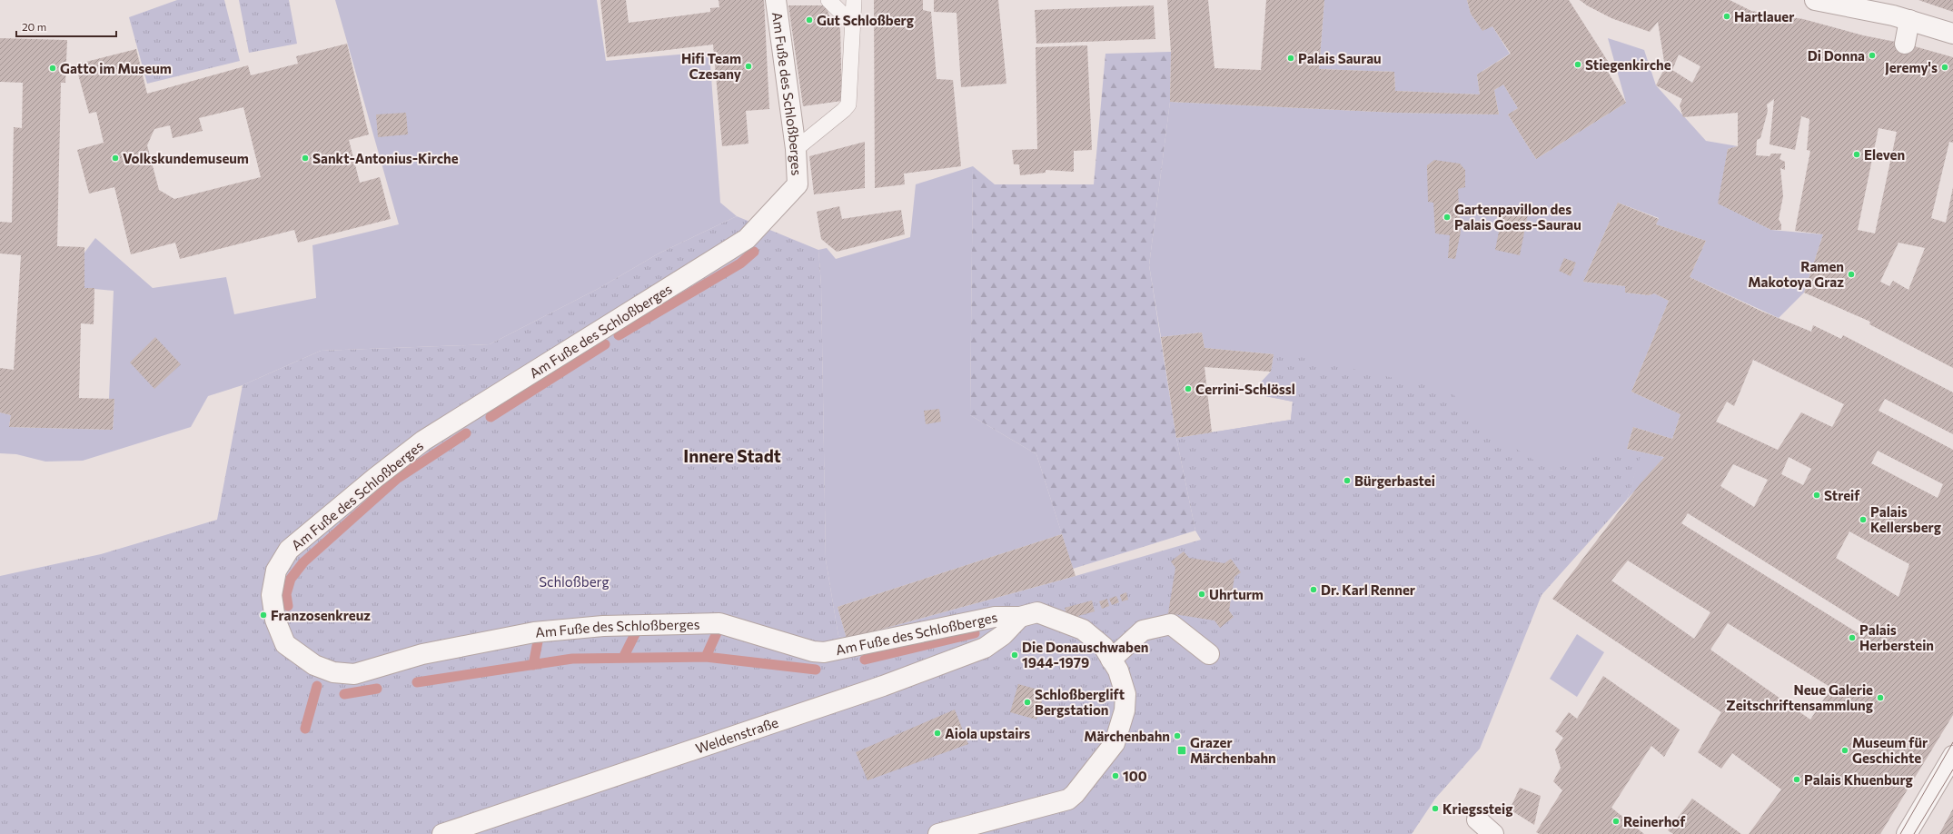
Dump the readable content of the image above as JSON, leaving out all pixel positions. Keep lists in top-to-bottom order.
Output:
{
  "streets": {
    "street": ["Am Fuße des Schloßberges", "Weldenstraße"]
  },
  "crossings": [
    ["Am Fuße des Schloßberges", "Weldenstraße"]
  ],
  "districts": ["Innere Stadt"],
  "parks": ["Schloßberg"],
  "places": {
    "other": [
      "Hartlauer",
      "Gut Schloßberg",
      "Di Donna",
      "Palais Saurau",
      "Stiegenkirche",
      "Hifi Team Czesany",
      "Jeremy's",
      "Gatto im Museum",
      "Eleven",
      "Volkskundemuseum",
      "Sankt-Antonius-Kirche",
      "Gartenpavillon des Palais Goess-Saurau",
      "Ramen Makotoya Graz",
      "Cerrini-Schlössl",
      "Bürgerbastei",
      "Streif",
      "Palais Kellersberg",
      "Dr. Karl Renner",
      "Uhrturm",
      "Franzosenkreuz",
      "Palais Herberstein",
      "Die Donauschwaben 1944-1979",
      "Neue Galerie Zeitschriftensammlung",
      "Schloßberglift Bergstation",
      "Aiola upstairs",
      "Märchenbahn",
      "Museum für Geschichte",
      "100",
      "Palais Khuenburg",
      "Kriegssteig",
      "Reinerhof"
    ],
    "transit": ["Grazer Märchenbahn"]
  },
  "scale_bar": "20 m"
}
